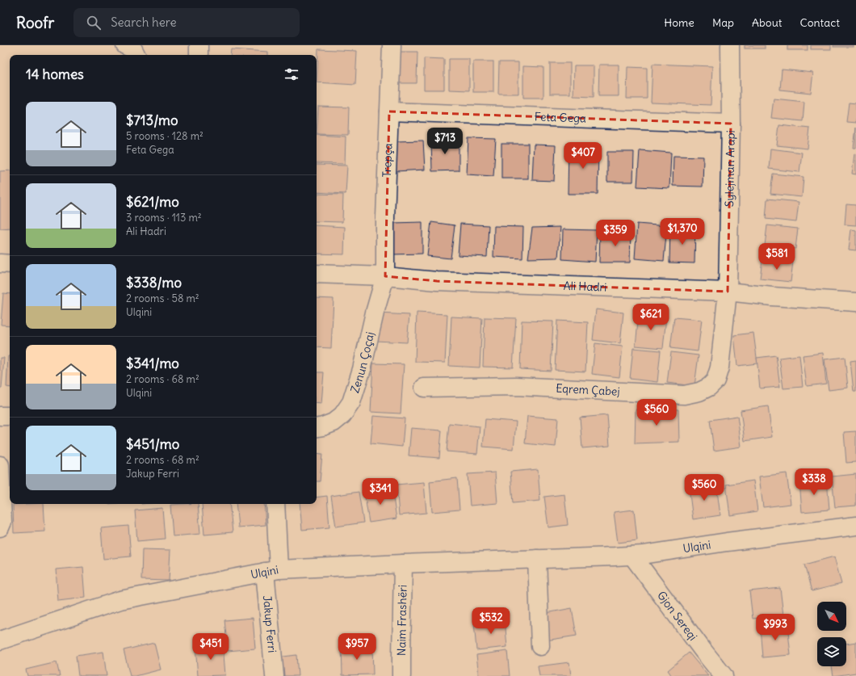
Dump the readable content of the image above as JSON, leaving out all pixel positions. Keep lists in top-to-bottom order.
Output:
{
  "streets": {
    "street": [
      "Feta Gega",
      "Trepça",
      "Sylejman Arapi",
      "Ali Hadri",
      "Zenun Çoçaj",
      "Eqrem Çabej",
      "Ulqini",
      "Gjon Sereqi",
      "Naim Frashëri",
      "Jakup Ferri"
    ]
  },
  "crossings": [
    ["Feta Gega", "Trepça"],
    ["Feta Gega", "Sylejman Arapi"],
    ["Trepça", "Ali Hadri"],
    ["Trepça", "Zenun Çoçaj"],
    ["Sylejman Arapi", "Ali Hadri"],
    ["Sylejman Arapi", "Eqrem Çabej"],
    ["Ali Hadri", "Zenun Çoçaj"],
    ["Ali Hadri", "Eqrem Çabej"],
    ["Ulqini", "Gjon Sereqi"],
    ["Ulqini", "Naim Frashëri"],
    ["Ulqini", "Jakup Ferri"]
  ],
  "north": "bottom right",
  "page": {
    "header": "Roofr",
    "search": "Search here",
    "nav": [
      "Home",
      "Map",
      "About",
      "Contact"
    ],
    "heading": "14 homes",
    "list": [
      {
        "name": "$713/mo",
        "note": "5 rooms · 128 m² · Feta Gega"
      },
      {
        "name": "$621/mo",
        "note": "3 rooms · 113 m² · Ali Hadri"
      },
      {
        "name": "$338/mo",
        "note": "2 rooms · 58 m² · Ulqini"
      },
      {
        "name": "$341/mo",
        "note": "2 rooms · 68 m² · Ulqini"
      },
      {
        "name": "$451/mo",
        "note": "2 rooms · 68 m² · Jakup Ferri"
      }
    ],
    "price": [
      "$713",
      "$407",
      "$1,370",
      "$359",
      "$581",
      "$621",
      "$560",
      "$338",
      "$560",
      "$341",
      "$532",
      "$993",
      "$451",
      "$957"
    ]
  }
}
